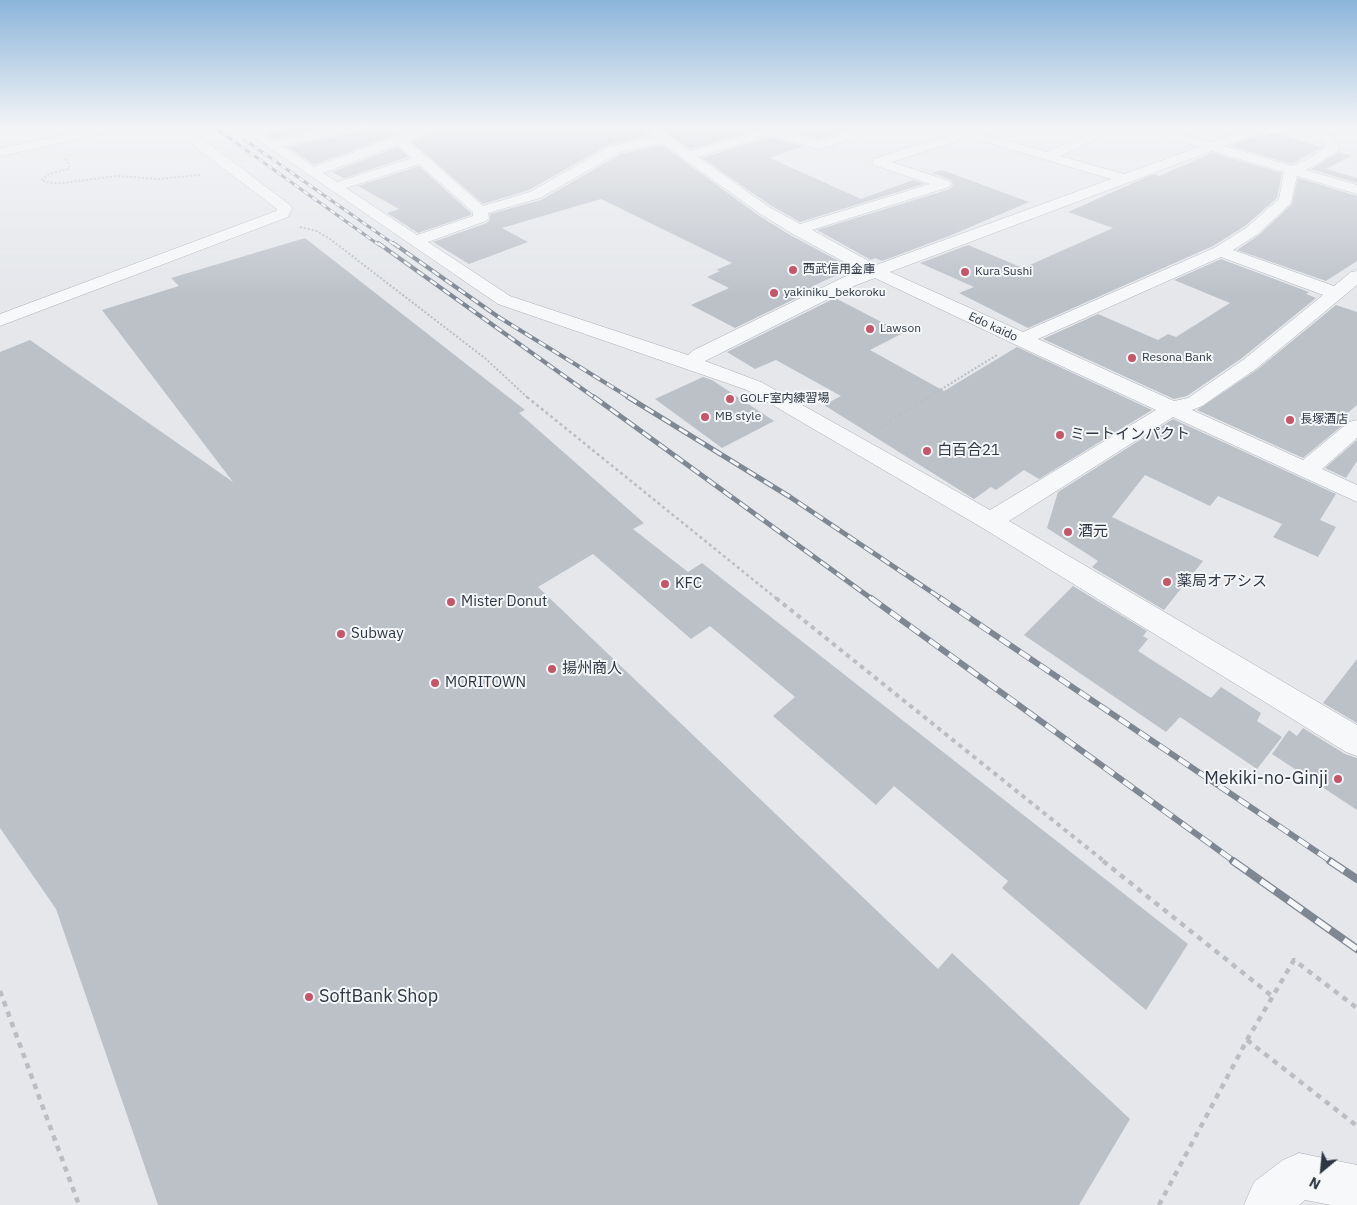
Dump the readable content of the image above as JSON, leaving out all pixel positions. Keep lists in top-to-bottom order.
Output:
{
  "streets": {
    "street": ["Edo kaido"]
  },
  "places": [
    "西武信用金庫",
    "Kura Sushi",
    "yakiniku_bekoroku",
    "Lawson",
    "Resona Bank",
    "GOLF室内練習場",
    "MB style",
    "長塚酒店",
    "ミートインパクト",
    "白百合21",
    "酒元",
    "薬局オアシス",
    "KFC",
    "Mister Donut",
    "Subway",
    "揚州商人",
    "MORITOWN",
    "Mekiki-no-Ginji",
    "SoftBank Shop"
  ],
  "north": "bottom left"
}
